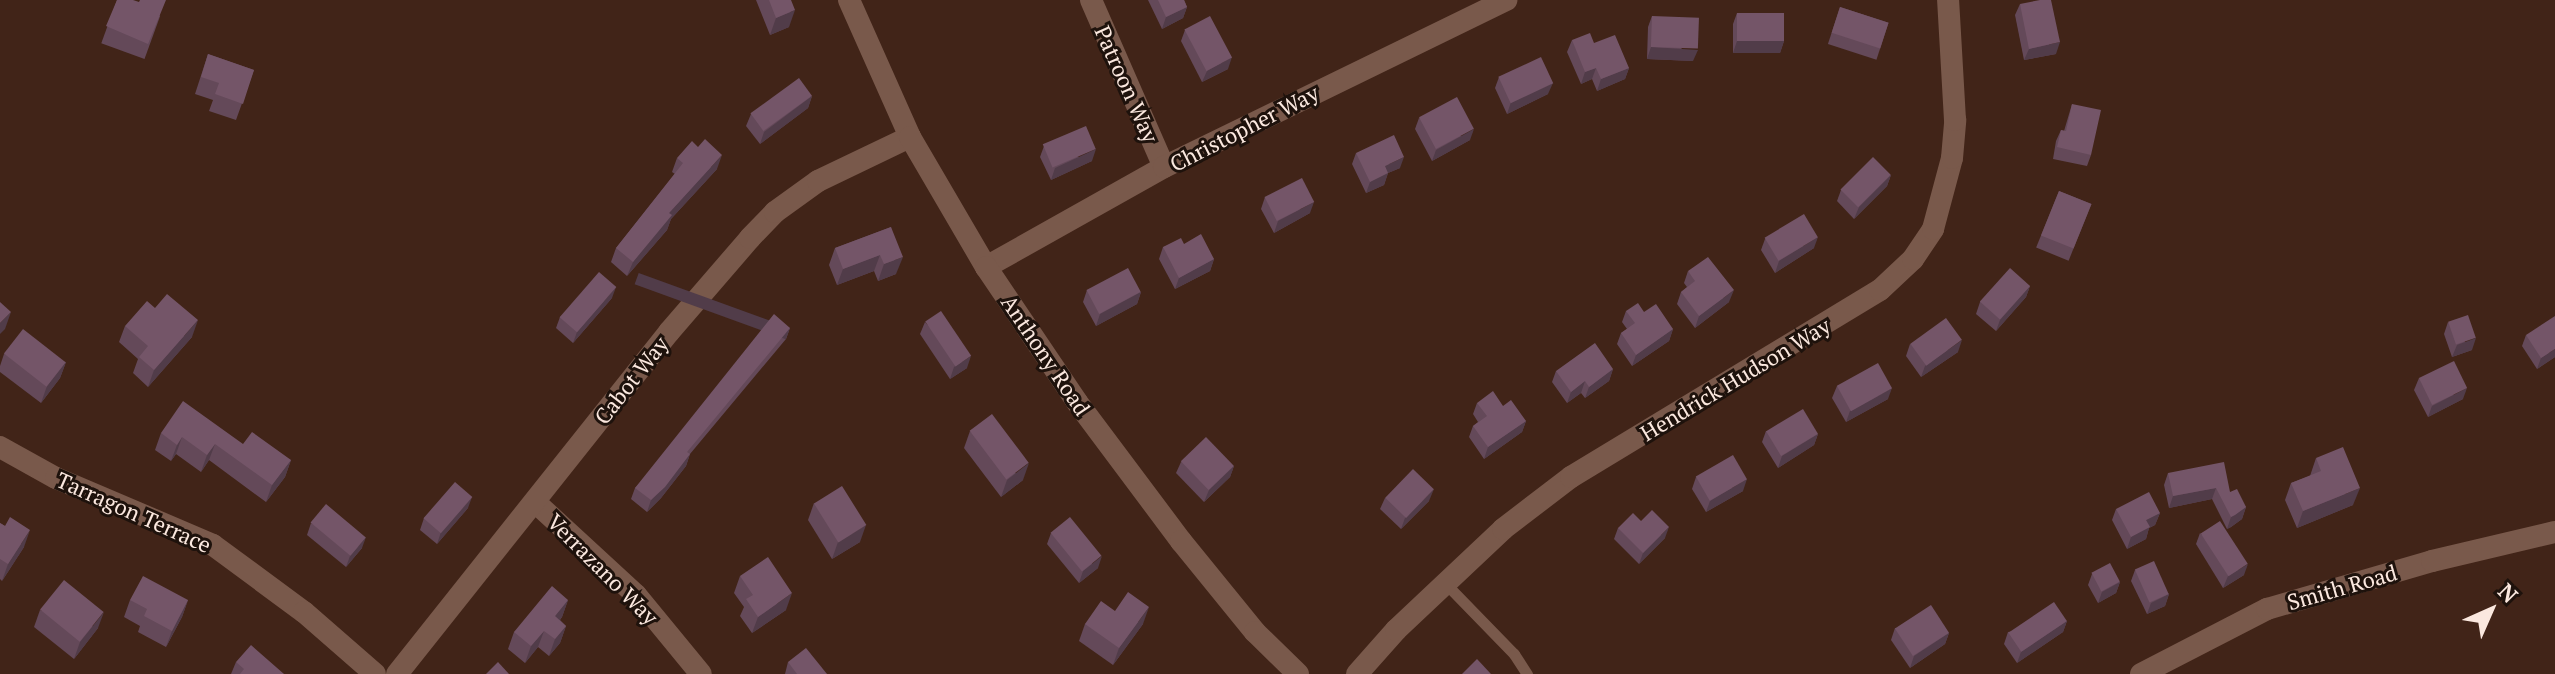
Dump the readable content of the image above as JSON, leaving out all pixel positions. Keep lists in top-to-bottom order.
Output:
{
  "streets": {
    "street": [
      "Patroon Way",
      "Christopher Way",
      "Anthony Road",
      "Hendrick Hudson Way",
      "Cabot Way",
      "Tarragon Terrace",
      "Verrazano Way",
      "Smith Road"
    ]
  },
  "crossings": [
    ["Patroon Way", "Christopher Way"],
    ["Christopher Way", "Anthony Road"],
    ["Anthony Road", "Cabot Way"],
    ["Cabot Way", "Verrazano Way"]
  ],
  "north": "top right"
}
